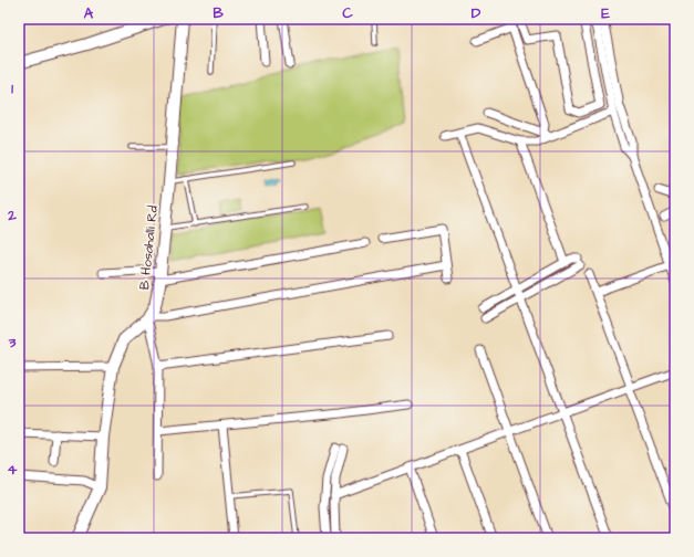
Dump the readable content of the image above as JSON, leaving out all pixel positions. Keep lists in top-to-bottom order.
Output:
{
  "streets": {
    "street": ["B Hosahalli Rd"]
  },
  "grid": {
    "columns": [
      "A",
      "B",
      "C",
      "D",
      "E"
    ],
    "rows": [
      "1",
      "2",
      "3",
      "4"
    ]
  }
}
